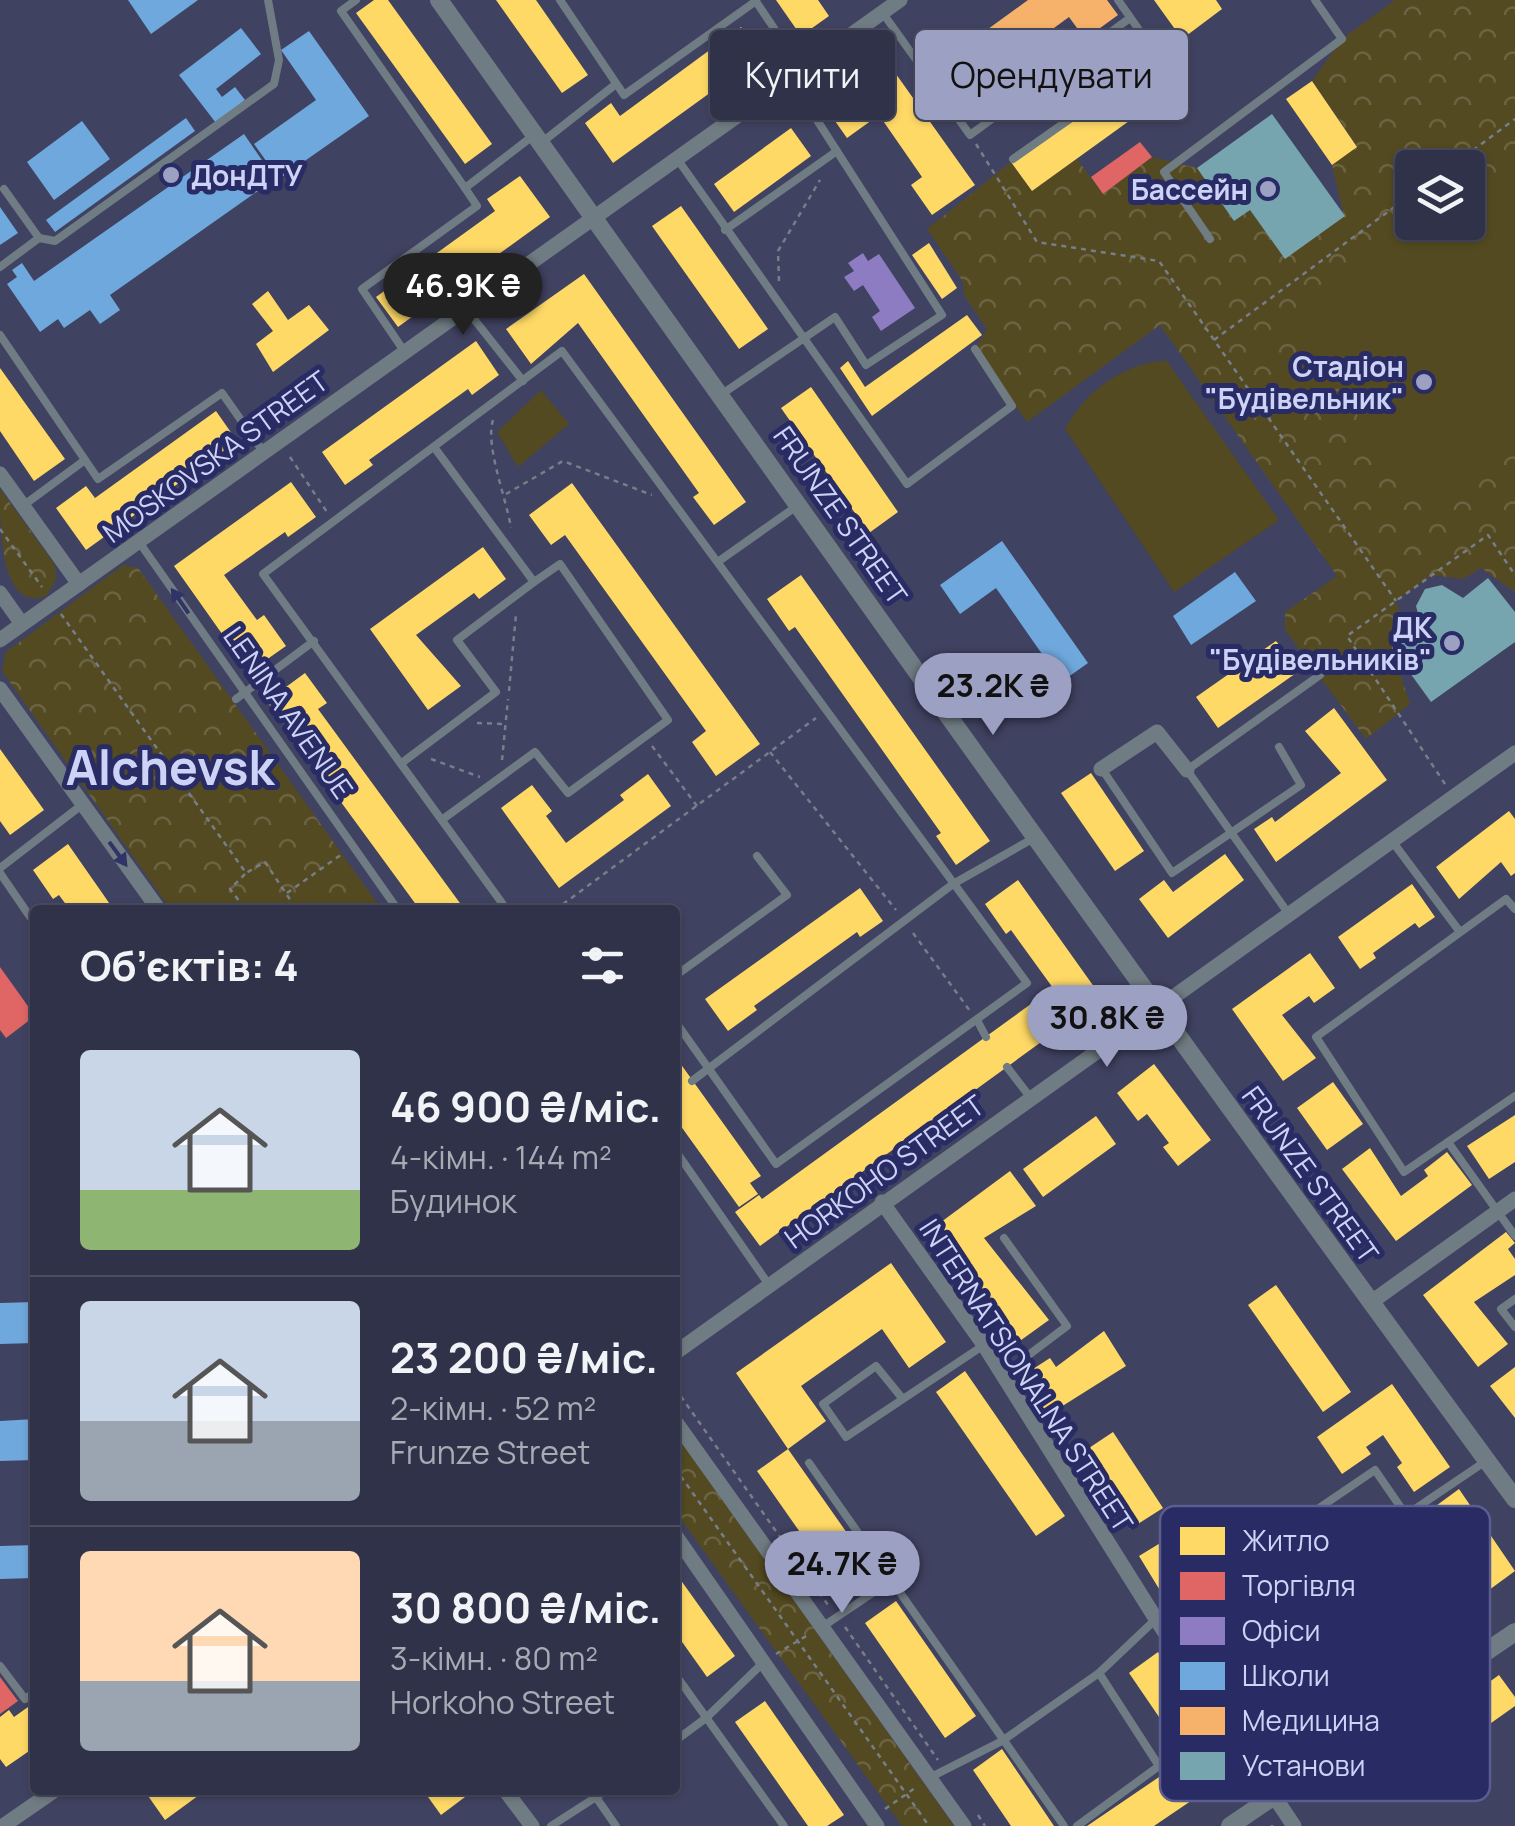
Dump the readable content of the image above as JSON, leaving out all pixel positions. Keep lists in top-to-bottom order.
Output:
{
  "streets": {
    "street": [
      "MOSKOVSKA STREET",
      "FRUNZE STREET",
      "HORKOHO STREET",
      "INTERNATSIONALNA STREET"
    ],
    "lane": ["LENINA AVENUE"]
  },
  "crossings": [
    ["MOSKOVSKA STREET", "FRUNZE STREET"],
    ["MOSKOVSKA STREET", "LENINA AVENUE"],
    ["FRUNZE STREET", "HORKOHO STREET"],
    ["HORKOHO STREET", "INTERNATSIONALNA STREET"]
  ],
  "one_way": ["LENINA AVENUE"],
  "districts": ["Alchevsk"],
  "places": [
    "ДонДТУ",
    "Бассейн",
    "Стадіон \"Будівельник\"",
    "ДК \"Будівельників\""
  ],
  "legend": [
    "Житло",
    "Торгівля",
    "Офіси",
    "Школи",
    "Медицина",
    "Установи"
  ],
  "page": {
    "chip": ["Купити", "Орендувати"],
    "price": [
      "46.9K ₴",
      "23.2K ₴",
      "30.8K ₴",
      "24.7K ₴"
    ],
    "heading": "Об’єктів: 4",
    "list": [
      {
        "name": "46 900 ₴/міс.",
        "note": "4-кімн. · 144 m² · Будинок"
      },
      {
        "name": "23 200 ₴/міс.",
        "note": "2-кімн. · 52 m² · Frunze Street"
      },
      {
        "name": "30 800 ₴/міс.",
        "note": "3-кімн. · 80 m² · Horkoho Street"
      }
    ]
  }
}
